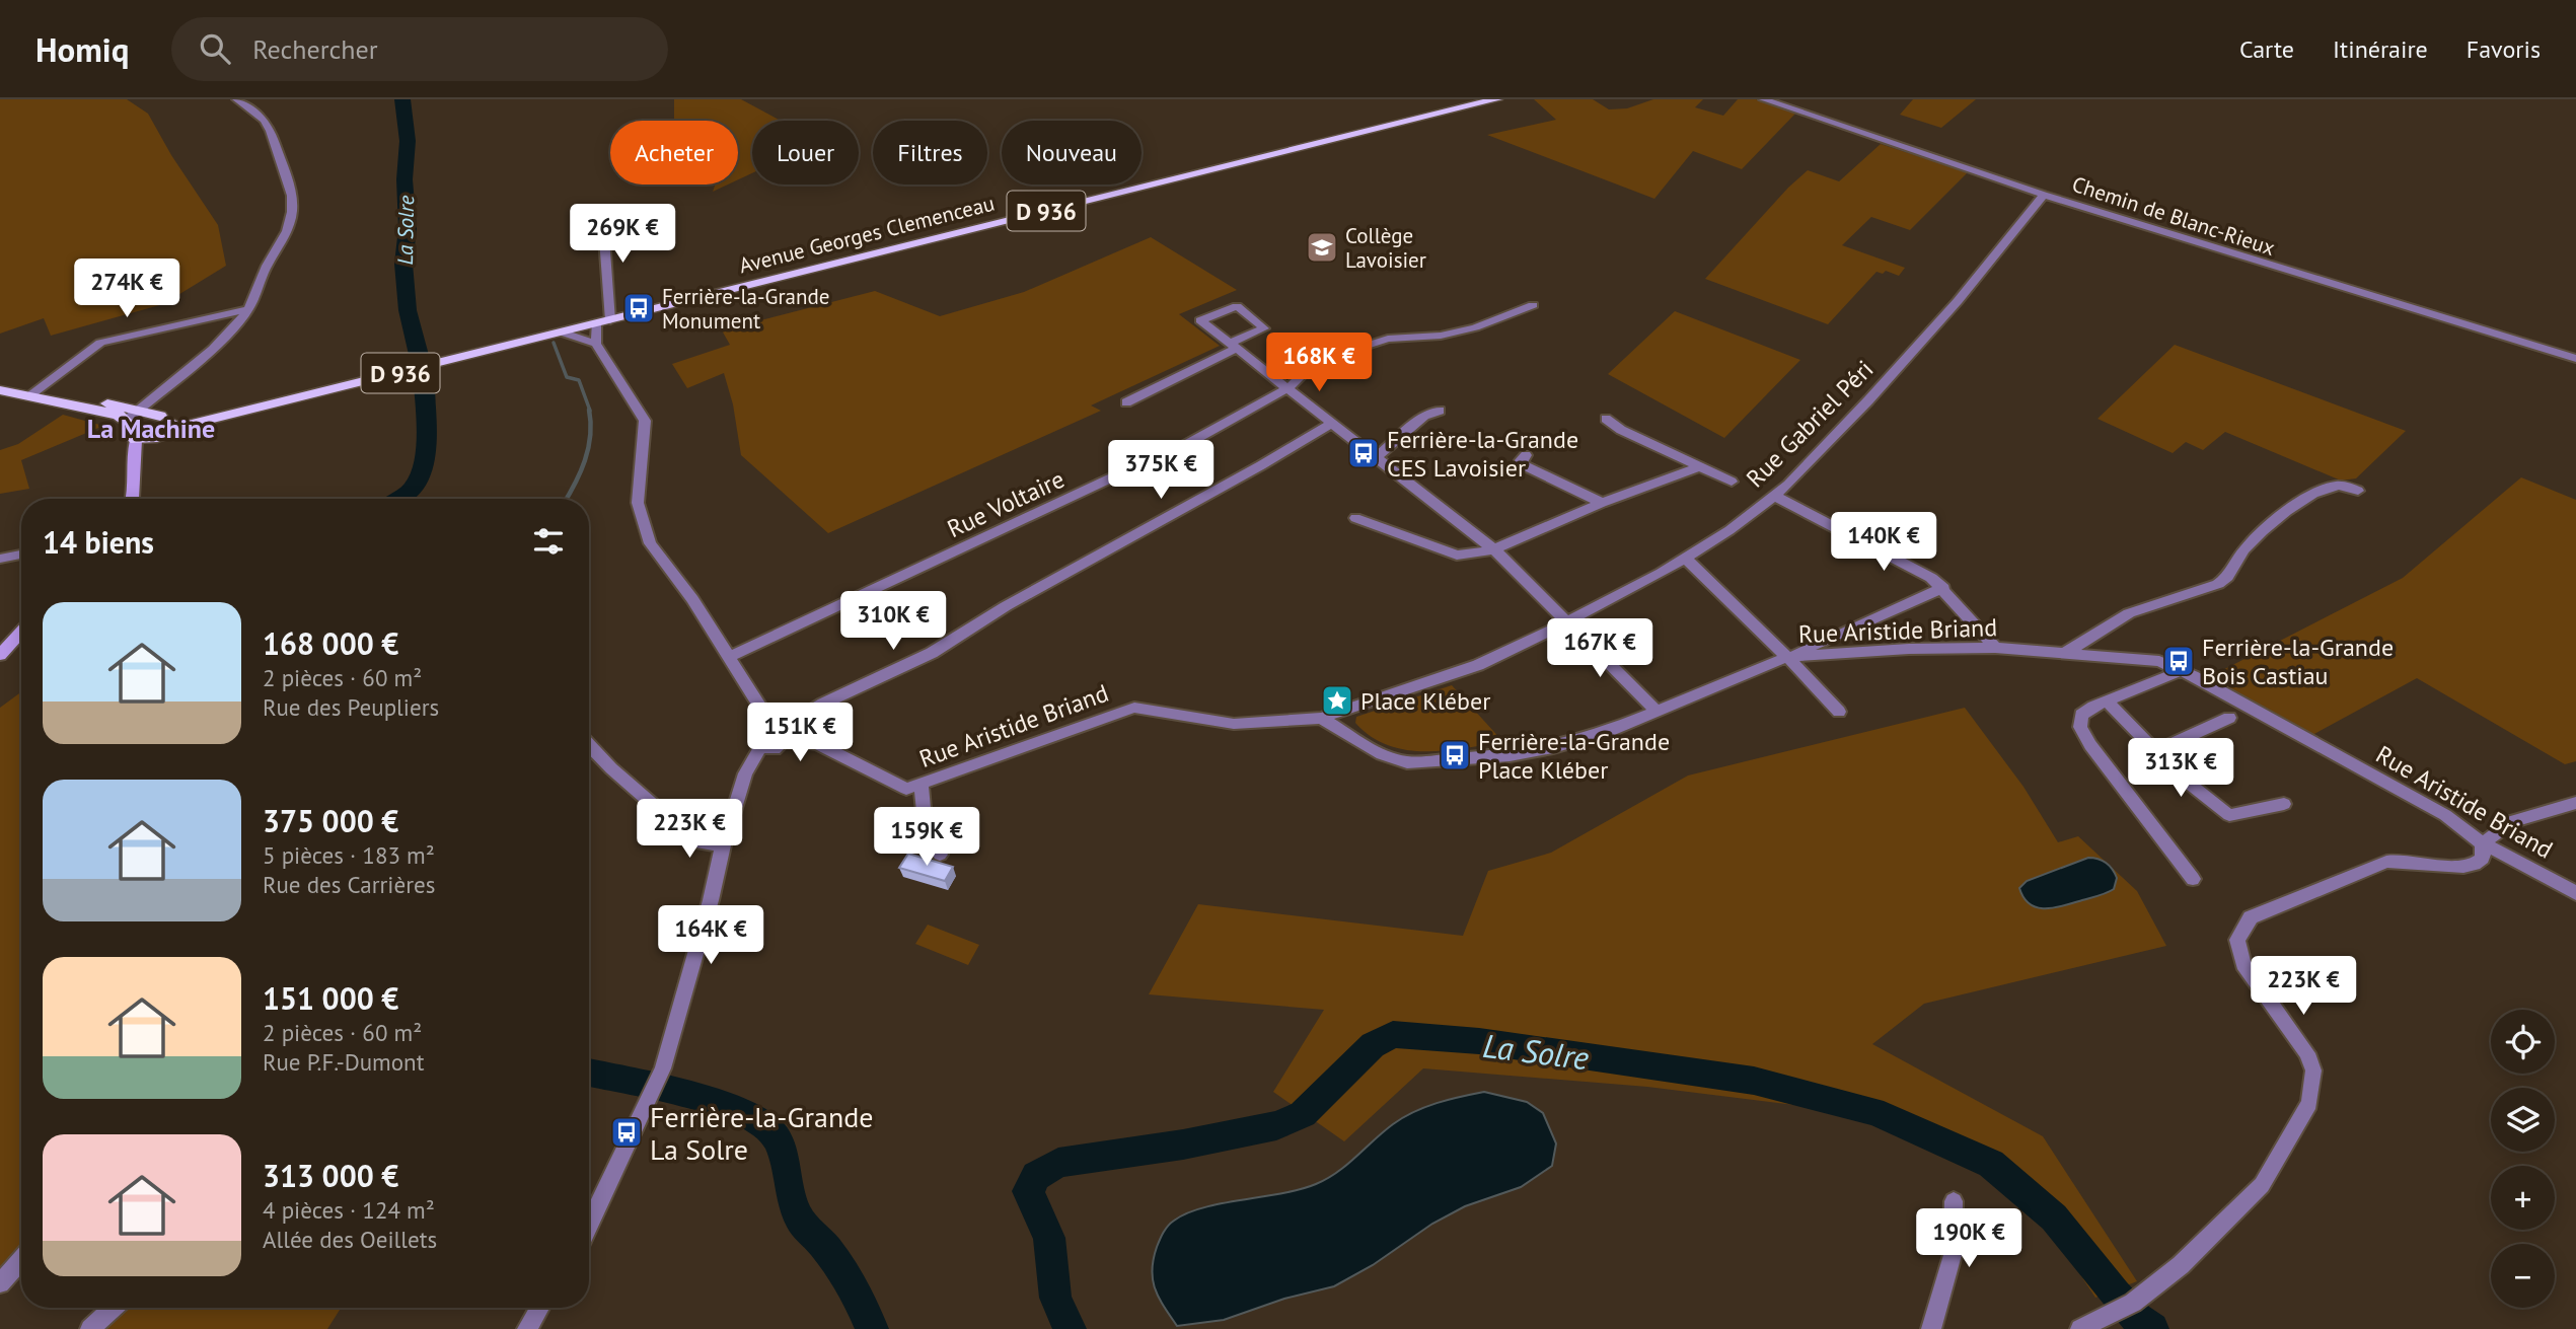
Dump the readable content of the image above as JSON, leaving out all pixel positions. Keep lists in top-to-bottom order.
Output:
{
  "streets": {
    "main road": ["D 936", "Avenue Georges Clemenceau"],
    "street": [
      "Chemin de Blanc-Rieux",
      "Rue Gabriel Péri",
      "Rue Voltaire",
      "Rue Aristide Briand"
    ]
  },
  "crossings": [
    ["Chemin de Blanc-Rieux", "Rue Gabriel Péri"],
    ["Rue Gabriel Péri", "Rue Aristide Briand"]
  ],
  "districts": ["La Machine"],
  "water": ["La Solre"],
  "places": {
    "school or university": ["Collège Lavoisier"],
    "bus stop": [
      "Ferrière-la-Grande Monument",
      "Ferrière-la-Grande CES Lavoisier",
      "Ferrière-la-Grande Bois Castiau",
      "Ferrière-la-Grande Place Kléber",
      "Ferrière-la-Grande La Solre"
    ],
    "place": ["Place Kléber"]
  },
  "page": {
    "header": "Homiq",
    "search": "Rechercher",
    "nav": ["Carte", "Itinéraire", "Favoris"],
    "chip": [
      "Acheter",
      "Louer",
      "Filtres",
      "Nouveau"
    ],
    "price": [
      "269K €",
      "274K €",
      "168K €",
      "375K €",
      "140K €",
      "310K €",
      "167K €",
      "151K €",
      "313K €",
      "223K €",
      "159K €",
      "164K €",
      "223K €",
      "190K €"
    ],
    "heading": "14 biens",
    "list": [
      {
        "name": "168 000 €",
        "note": "2 pièces · 60 m² · Rue des Peupliers"
      },
      {
        "name": "375 000 €",
        "note": "5 pièces · 183 m² · Rue des Carrières"
      },
      {
        "name": "151 000 €",
        "note": "2 pièces · 60 m² · Rue P.F.-Dumont"
      },
      {
        "name": "313 000 €",
        "note": "4 pièces · 124 m² · Allée des Oeillets"
      }
    ],
    "map_buttons": ["+", "−"]
  }
}
